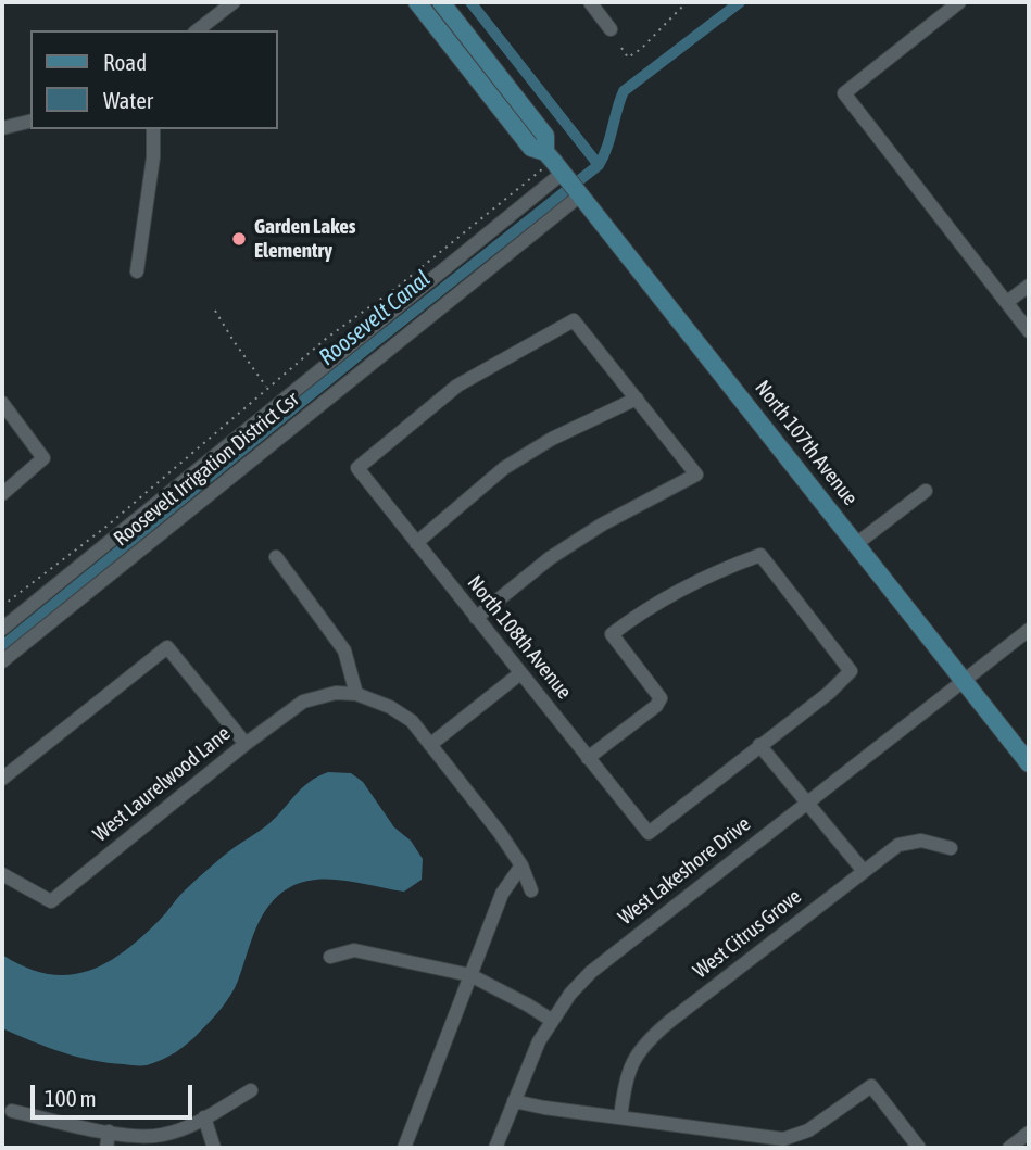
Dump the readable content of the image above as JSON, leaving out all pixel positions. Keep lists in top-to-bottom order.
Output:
{
  "streets": {
    "main road": ["North 107th Avenue"],
    "street": [
      "Roosevelt Irrigation District Csr",
      "North 108th Avenue",
      "West Laurelwood Lane",
      "West Lakeshore Drive",
      "West Citrus Grove"
    ]
  },
  "crossings": [
    ["North 107th Avenue", "Roosevelt Irrigation District Csr"],
    ["North 107th Avenue", "West Lakeshore Drive"]
  ],
  "water": ["Roosevelt Canal"],
  "places": ["Garden Lakes Elementry"],
  "legend": ["Road", "Water"],
  "scale_bar": "100 m"
}
